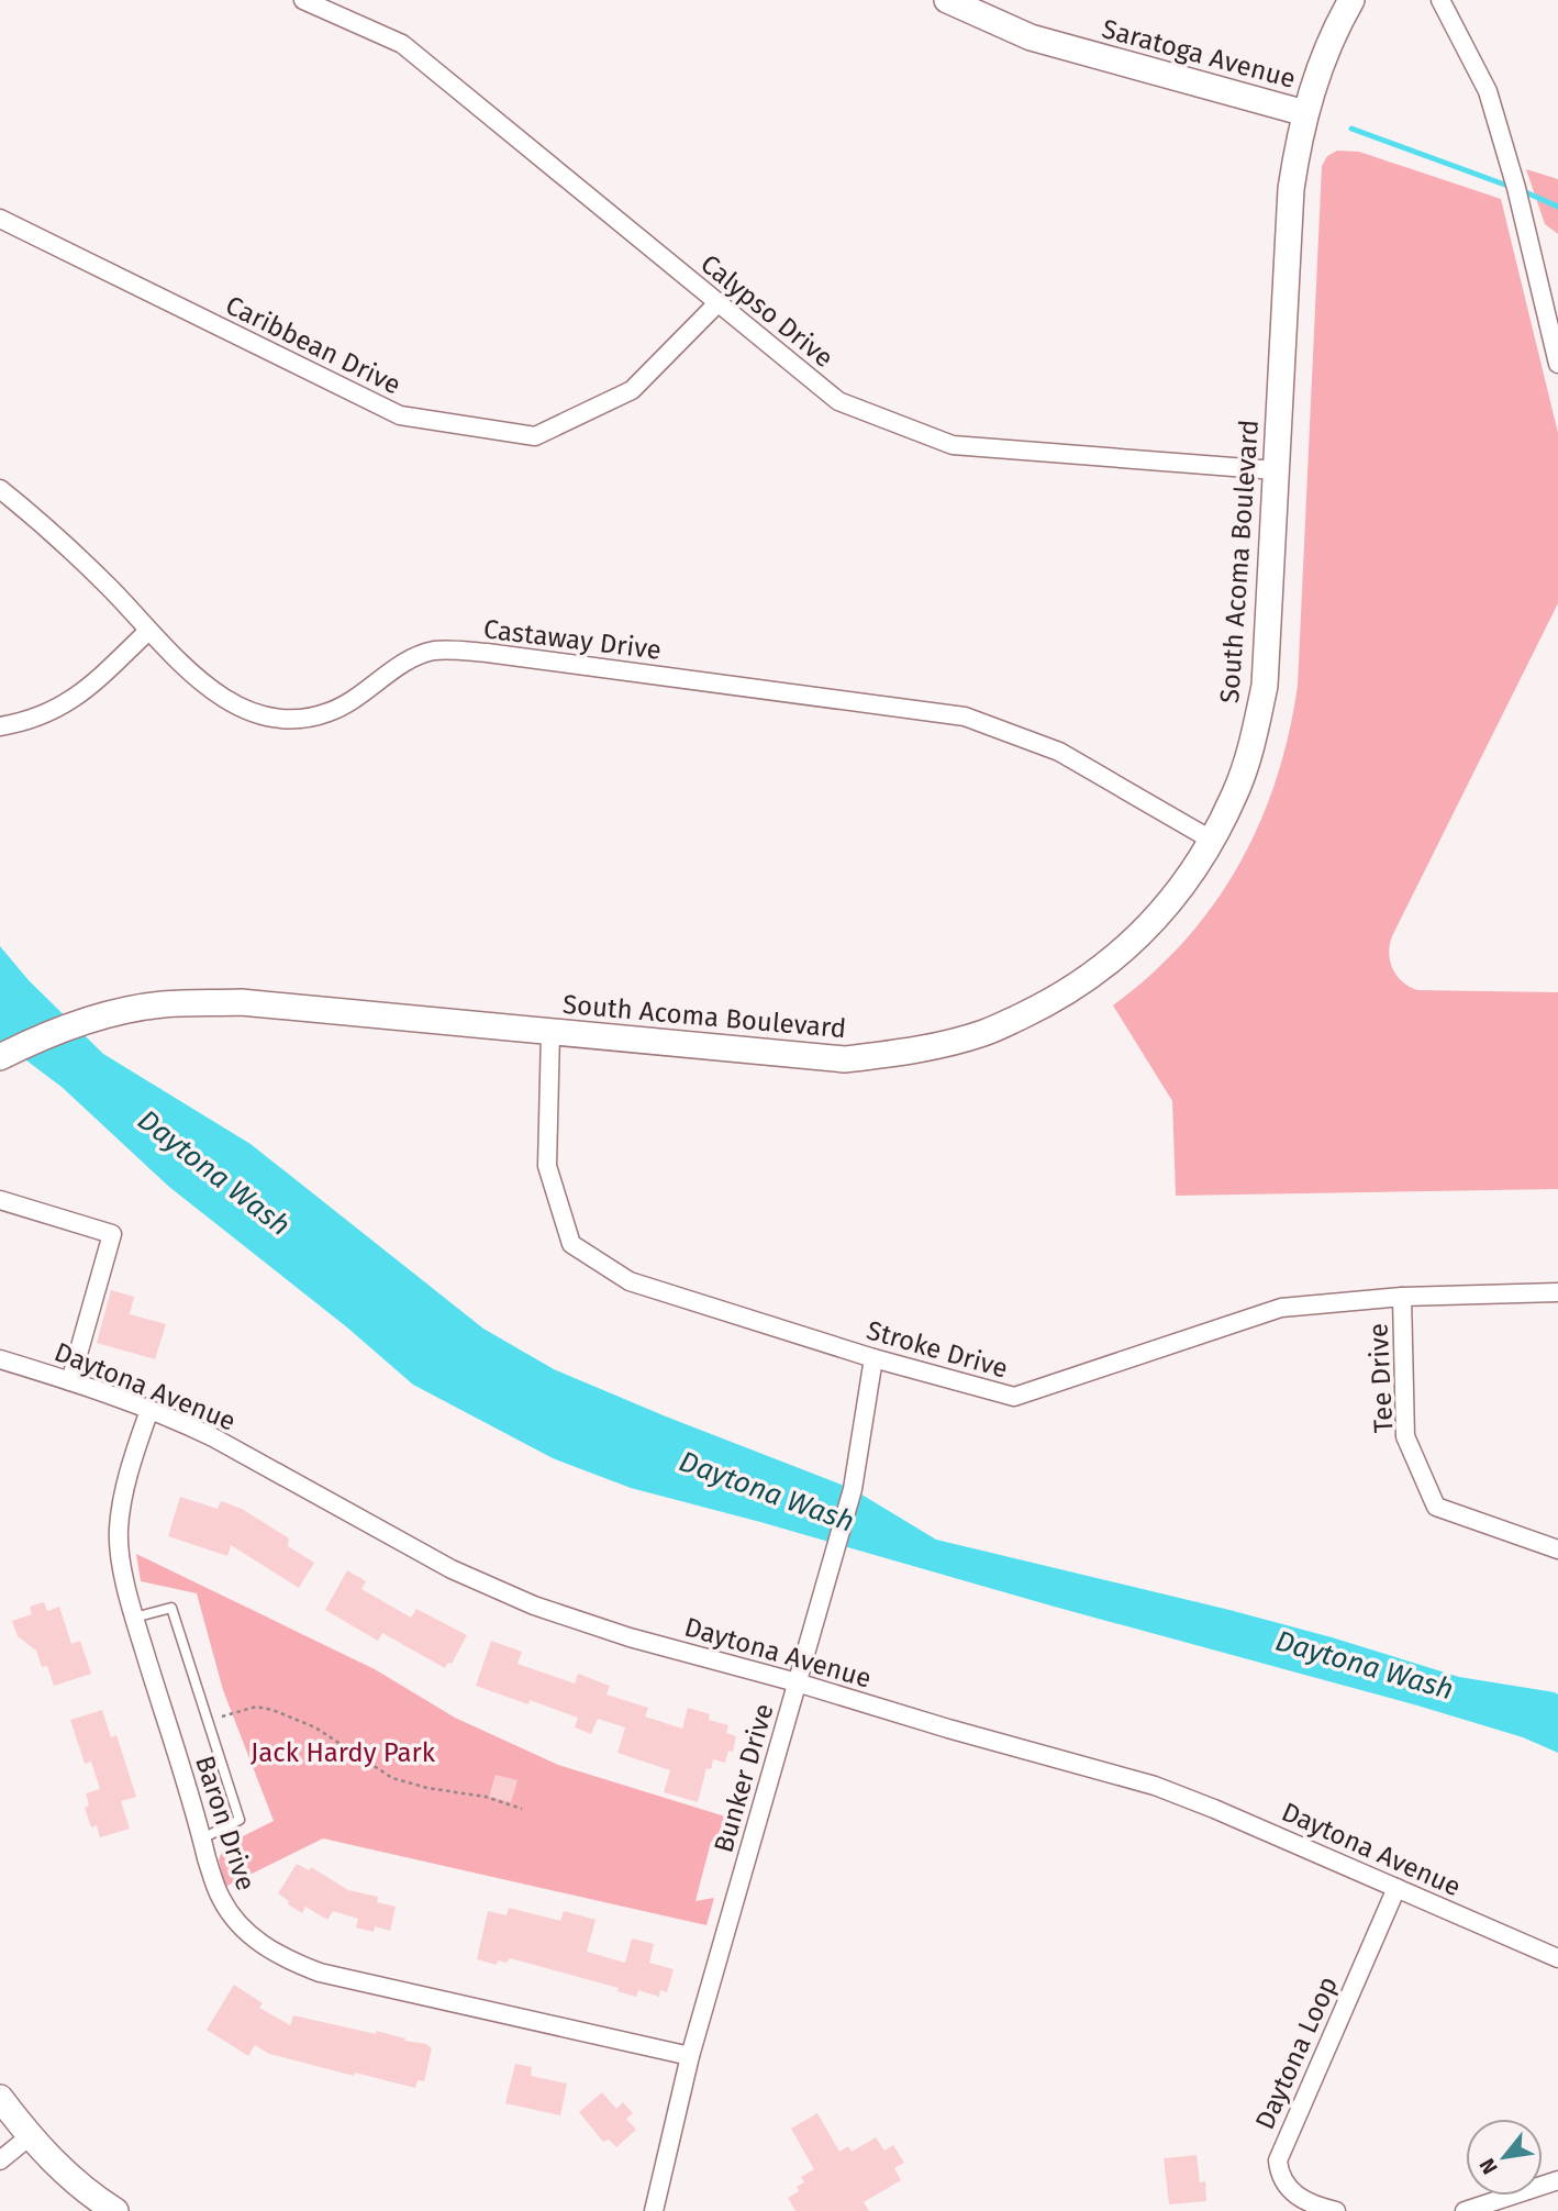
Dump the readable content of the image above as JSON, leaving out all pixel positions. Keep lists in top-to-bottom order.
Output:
{
  "streets": {
    "main road": ["Saratoga Avenue", "South Acoma Boulevard"],
    "street": [
      "Calypso Drive",
      "Caribbean Drive",
      "Castaway Drive",
      "Stroke Drive",
      "Tee Drive",
      "Daytona Avenue",
      "Bunker Drive",
      "Baron Drive",
      "Daytona Loop"
    ]
  },
  "crossings": [
    ["Saratoga Avenue", "South Acoma Boulevard"],
    ["Calypso Drive", "Caribbean Drive"],
    ["Calypso Drive", "South Acoma Boulevard"],
    ["South Acoma Boulevard", "Castaway Drive"],
    ["South Acoma Boulevard", "Stroke Drive"],
    ["Stroke Drive", "Tee Drive"],
    ["Stroke Drive", "Bunker Drive"],
    ["Daytona Avenue", "Bunker Drive"],
    ["Daytona Avenue", "Baron Drive"],
    ["Daytona Avenue", "Daytona Loop"],
    ["Bunker Drive", "Baron Drive"]
  ],
  "water": ["Daytona Wash"],
  "parks": ["Jack Hardy Park"],
  "north": "bottom left"
}
